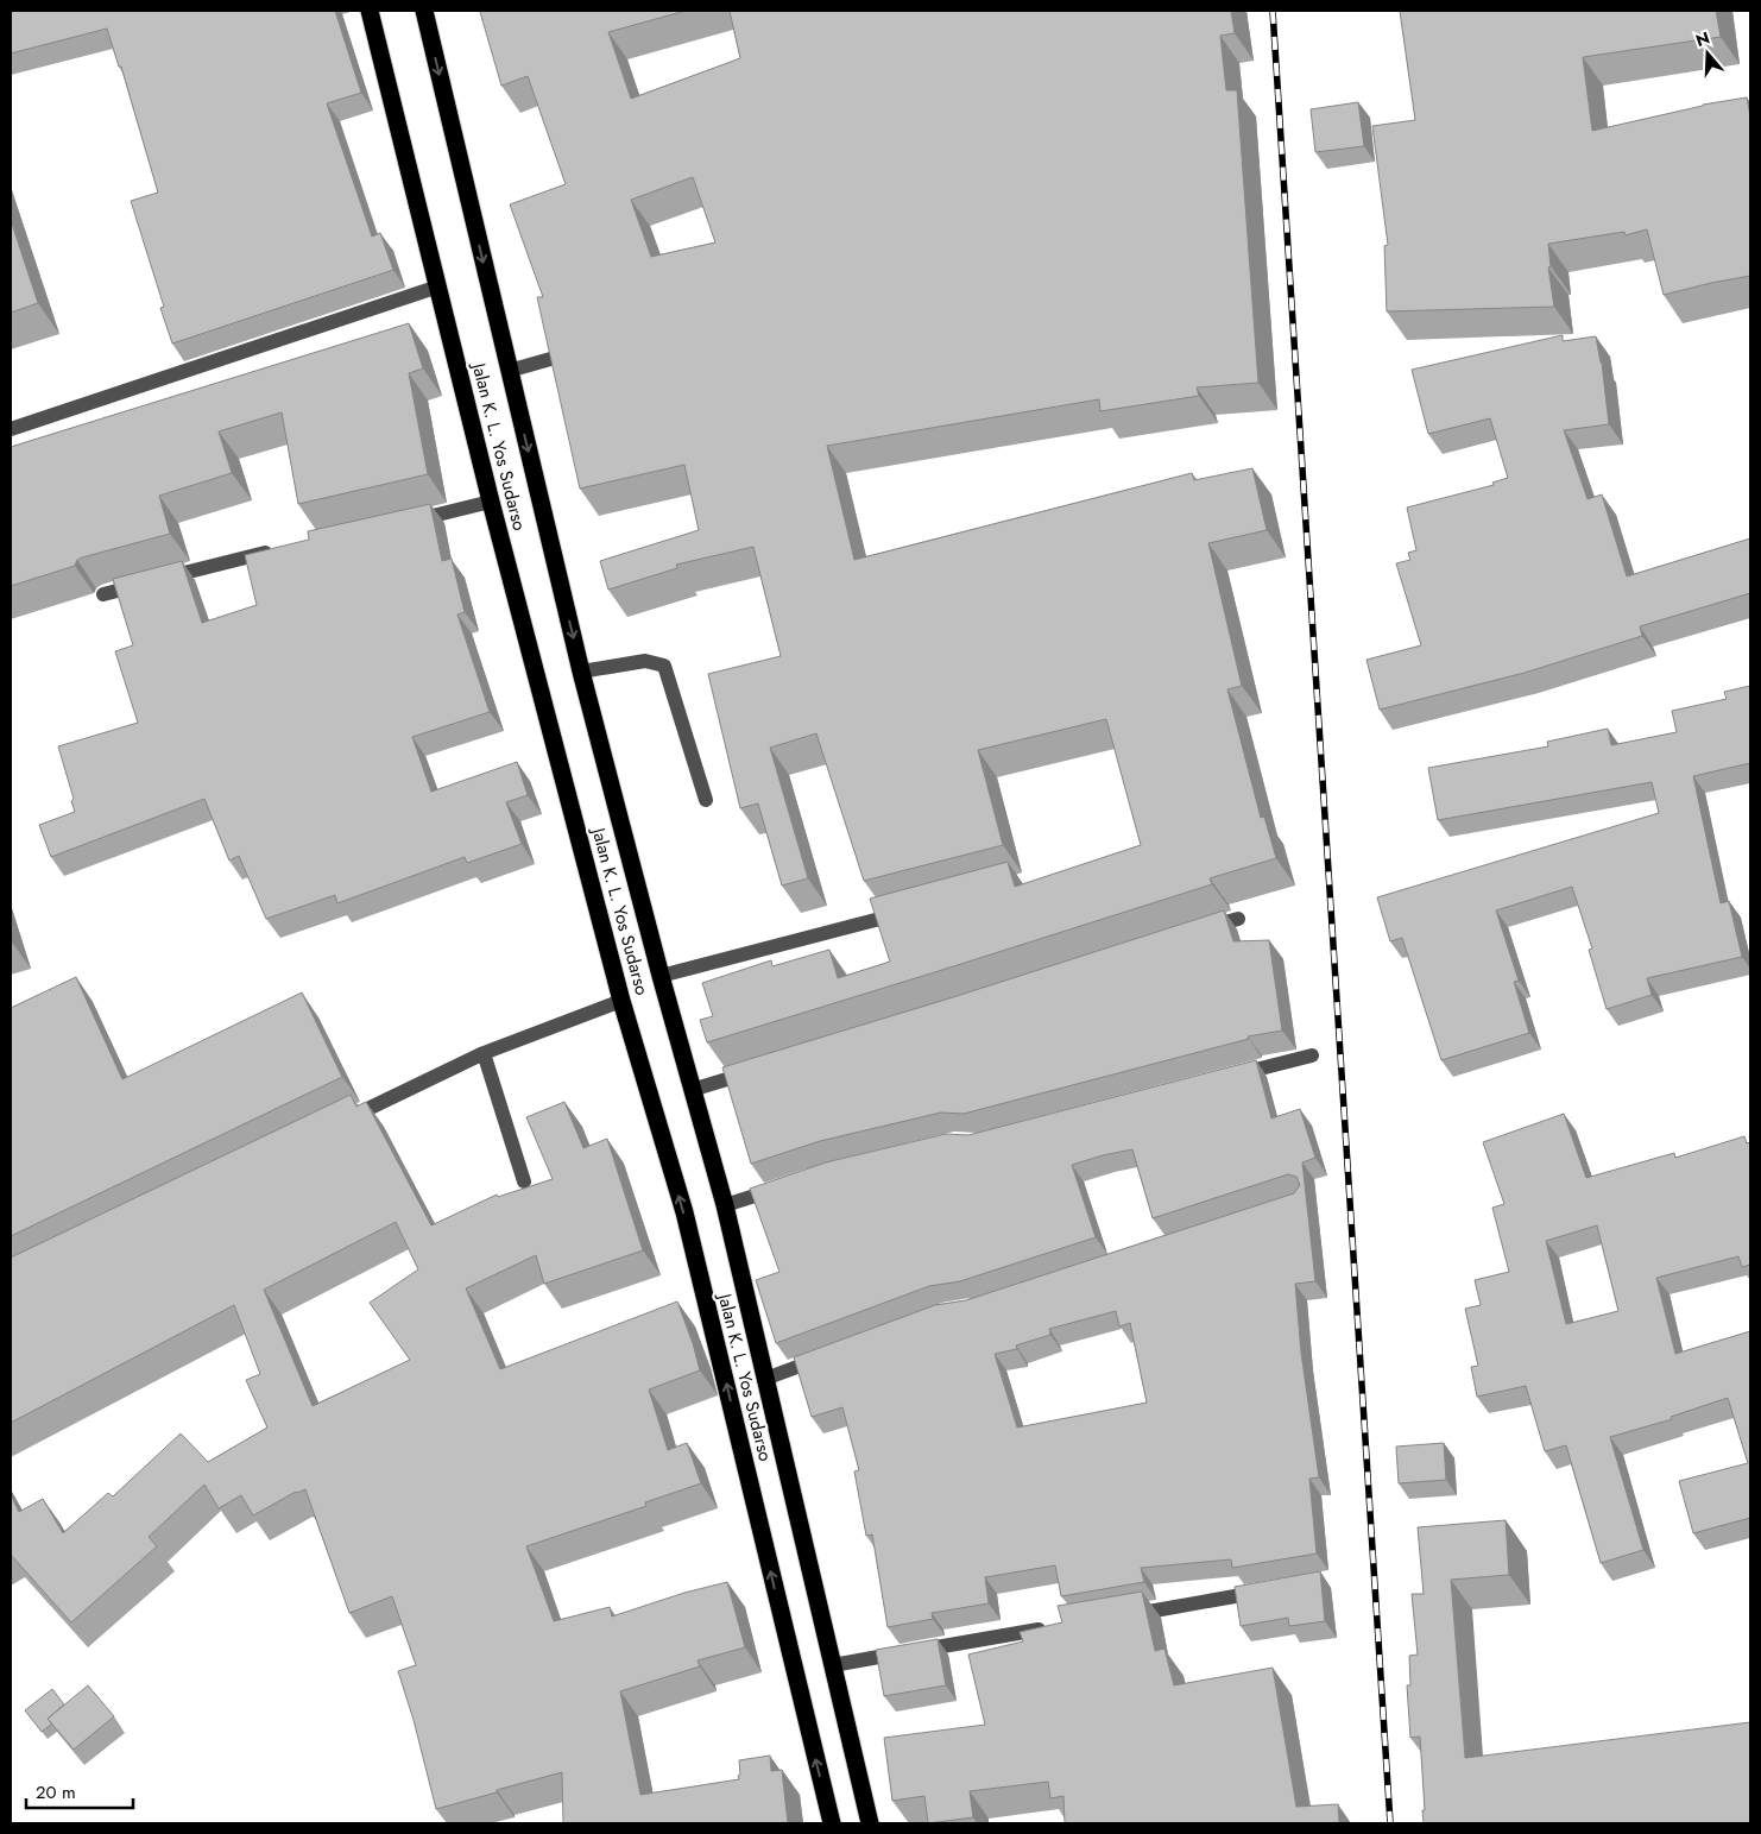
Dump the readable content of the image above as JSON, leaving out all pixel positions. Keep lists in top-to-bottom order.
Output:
{
  "streets": {
    "highway": ["Jalan K. L. Yos Sudarso"]
  },
  "scale_bar": "20 m",
  "north": "top"
}
